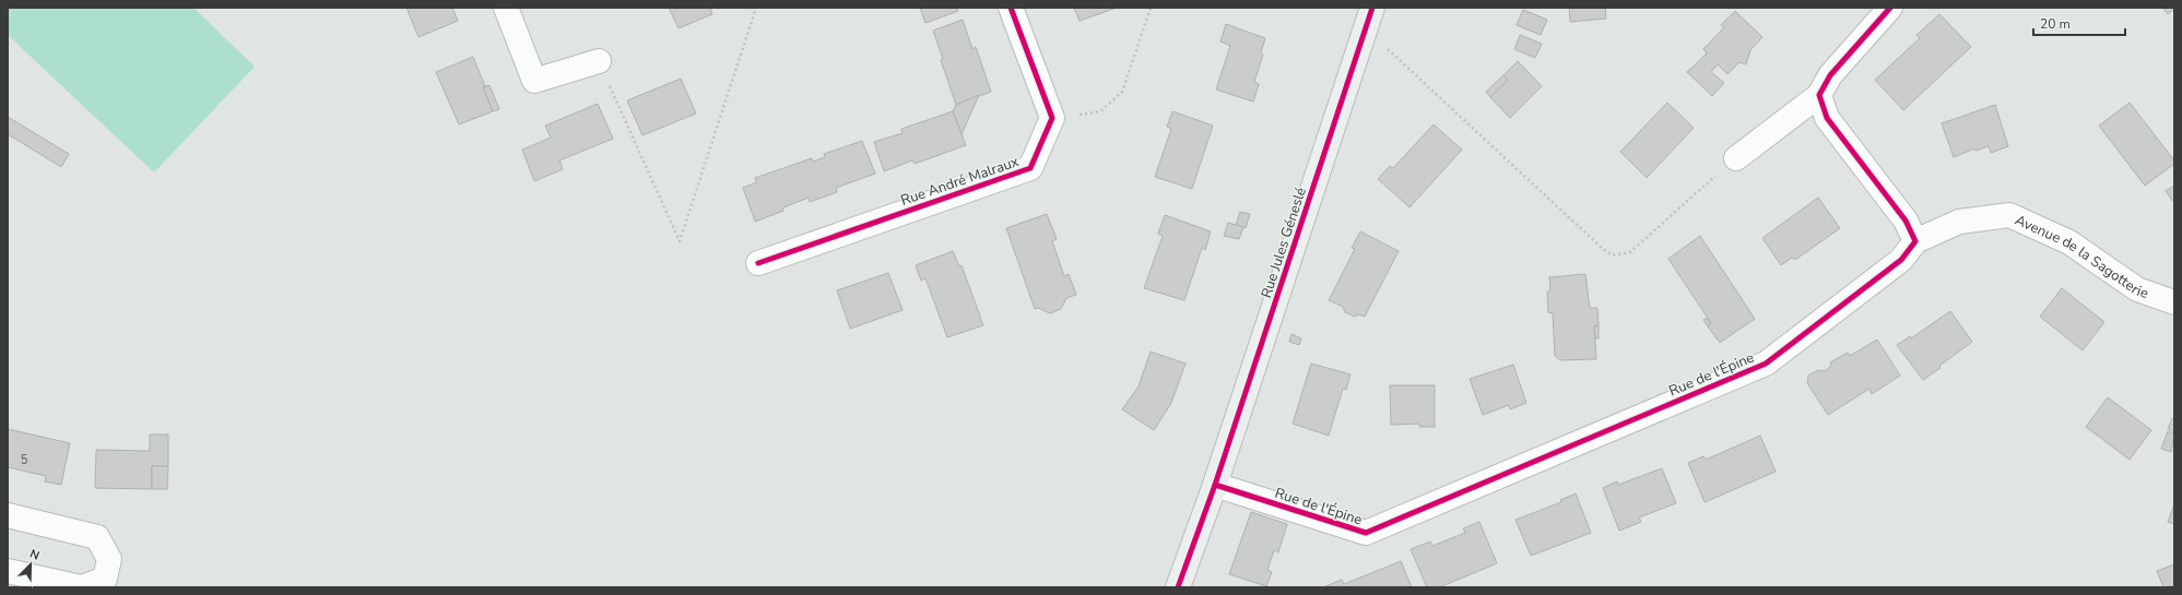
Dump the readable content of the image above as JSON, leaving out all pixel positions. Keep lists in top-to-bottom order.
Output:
{
  "streets": {
    "street": [
      "Rue André Malraux",
      "Rue Jules Géneslé",
      "Avenue de la Sagotterie",
      "Rue de l'Épine"
    ]
  },
  "crossings": [
    ["Rue Jules Géneslé", "Rue de l'Épine"],
    ["Avenue de la Sagotterie", "Rue de l'Épine"]
  ],
  "house_numbers": ["5"],
  "scale_bar": "20 m",
  "north": "top right"
}
